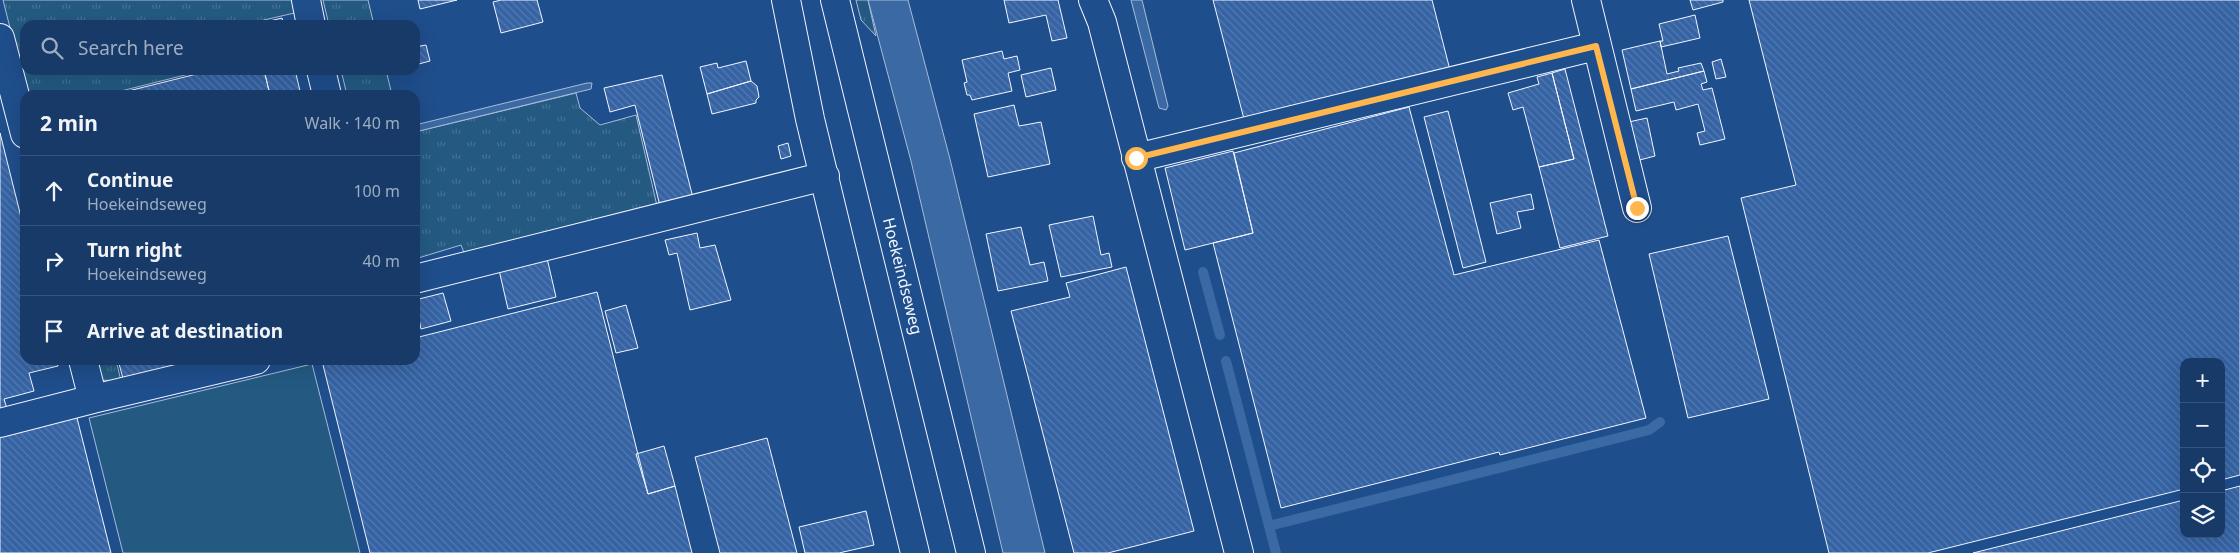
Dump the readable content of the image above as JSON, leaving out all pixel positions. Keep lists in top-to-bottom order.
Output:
{
  "streets": {
    "street": ["Hoekeindseweg"]
  },
  "page": {
    "search": "Search here",
    "heading": ["2 min", "Walk · 140 m"],
    "list": [
      ["Continue", "Hoekeindseweg", "100 m"],
      ["Turn right", "Hoekeindseweg", "40 m"],
      "Arrive at destination"
    ],
    "map_buttons": ["+", "−"]
  }
}
